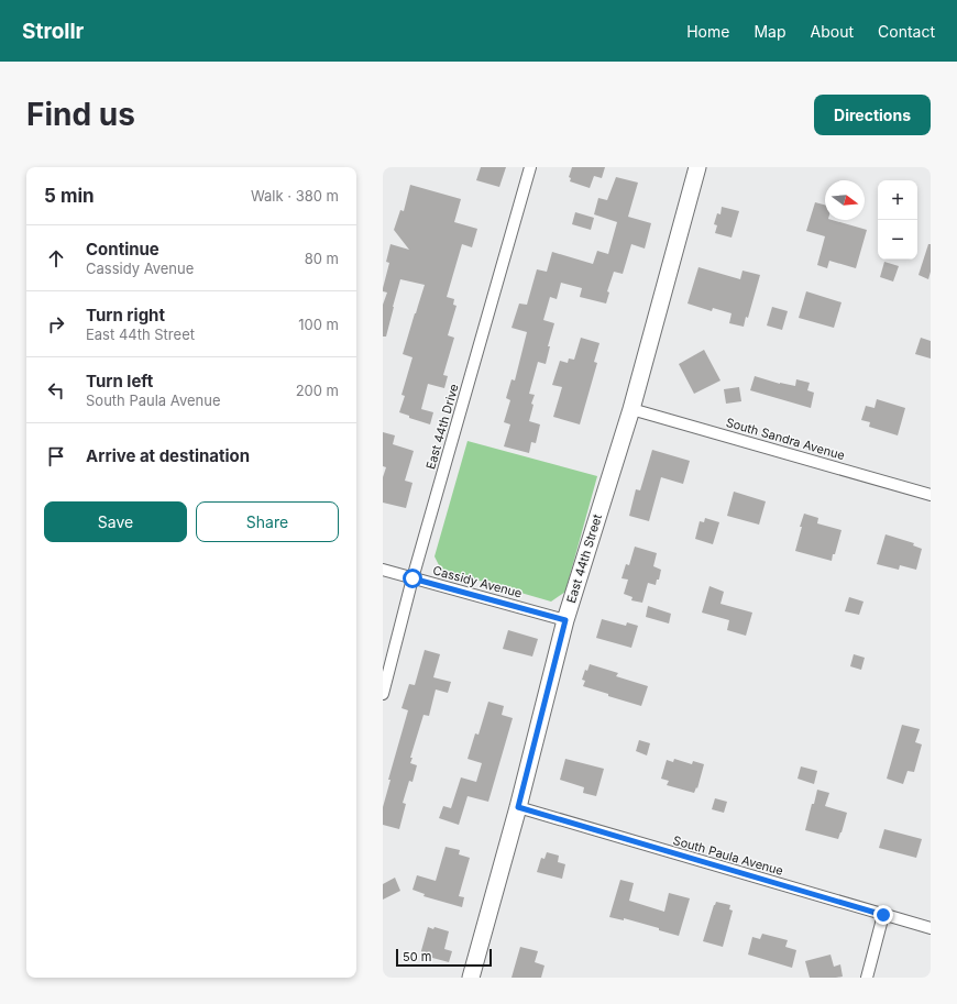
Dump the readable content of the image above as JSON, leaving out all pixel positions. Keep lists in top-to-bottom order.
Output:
{
  "streets": {
    "street": [
      "East 44th Drive",
      "South Sandra Avenue",
      "East 44th Street",
      "Cassidy Avenue",
      "South Paula Avenue"
    ]
  },
  "crossings": [
    ["East 44th Drive", "Cassidy Avenue"],
    ["South Sandra Avenue", "East 44th Street"],
    ["East 44th Street", "Cassidy Avenue"],
    ["East 44th Street", "South Paula Avenue"]
  ],
  "scale_bar": "50 m",
  "north": "right",
  "page": {
    "header": "Strollr",
    "nav": [
      "Home",
      "Map",
      "About",
      "Contact"
    ],
    "buttons": [
      "Directions",
      ["Save", "Share"]
    ],
    "title": "Find us",
    "heading": ["5 min", "Walk · 380 m"],
    "map_buttons": ["+", "−"],
    "list": [
      ["Continue", "Cassidy Avenue", "80 m"],
      ["Turn right", "East 44th Street", "100 m"],
      ["Turn left", "South Paula Avenue", "200 m"],
      "Arrive at destination"
    ],
    "scale": "50 m"
  }
}
